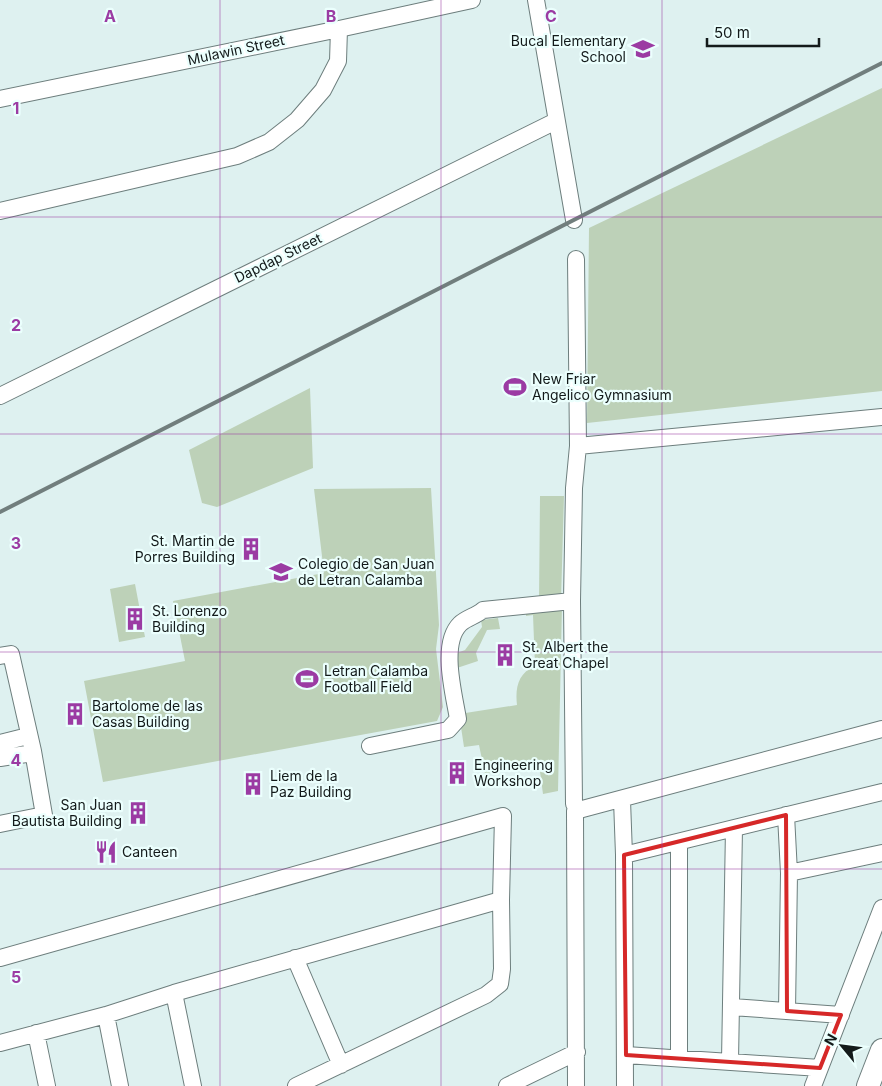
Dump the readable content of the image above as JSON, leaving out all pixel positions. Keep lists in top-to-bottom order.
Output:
{
  "streets": {
    "street": ["Mulawin Street", "Dapdap Street"]
  },
  "places": {
    "school or university": ["Bucal Elementary School", "Colegio de San Juan de Letran Calamba"],
    "sports": ["New Friar Angelico Gymnasium", "Letran Calamba Football Field"],
    "building": [
      "St. Martin de Porres Building",
      "St. Lorenzo Building",
      "St. Albert the Great Chapel",
      "Bartolome de las Casas Building",
      "Engineering Workshop",
      "Liem de la Paz Building",
      "San Juan Bautista Building"
    ],
    "restaurant": ["Canteen"]
  },
  "scale_bar": "50 m",
  "north": "top left",
  "grid": {
    "columns": ["A", "B", "C"],
    "rows": [
      "1",
      "2",
      "3",
      "4",
      "5"
    ]
  }
}
